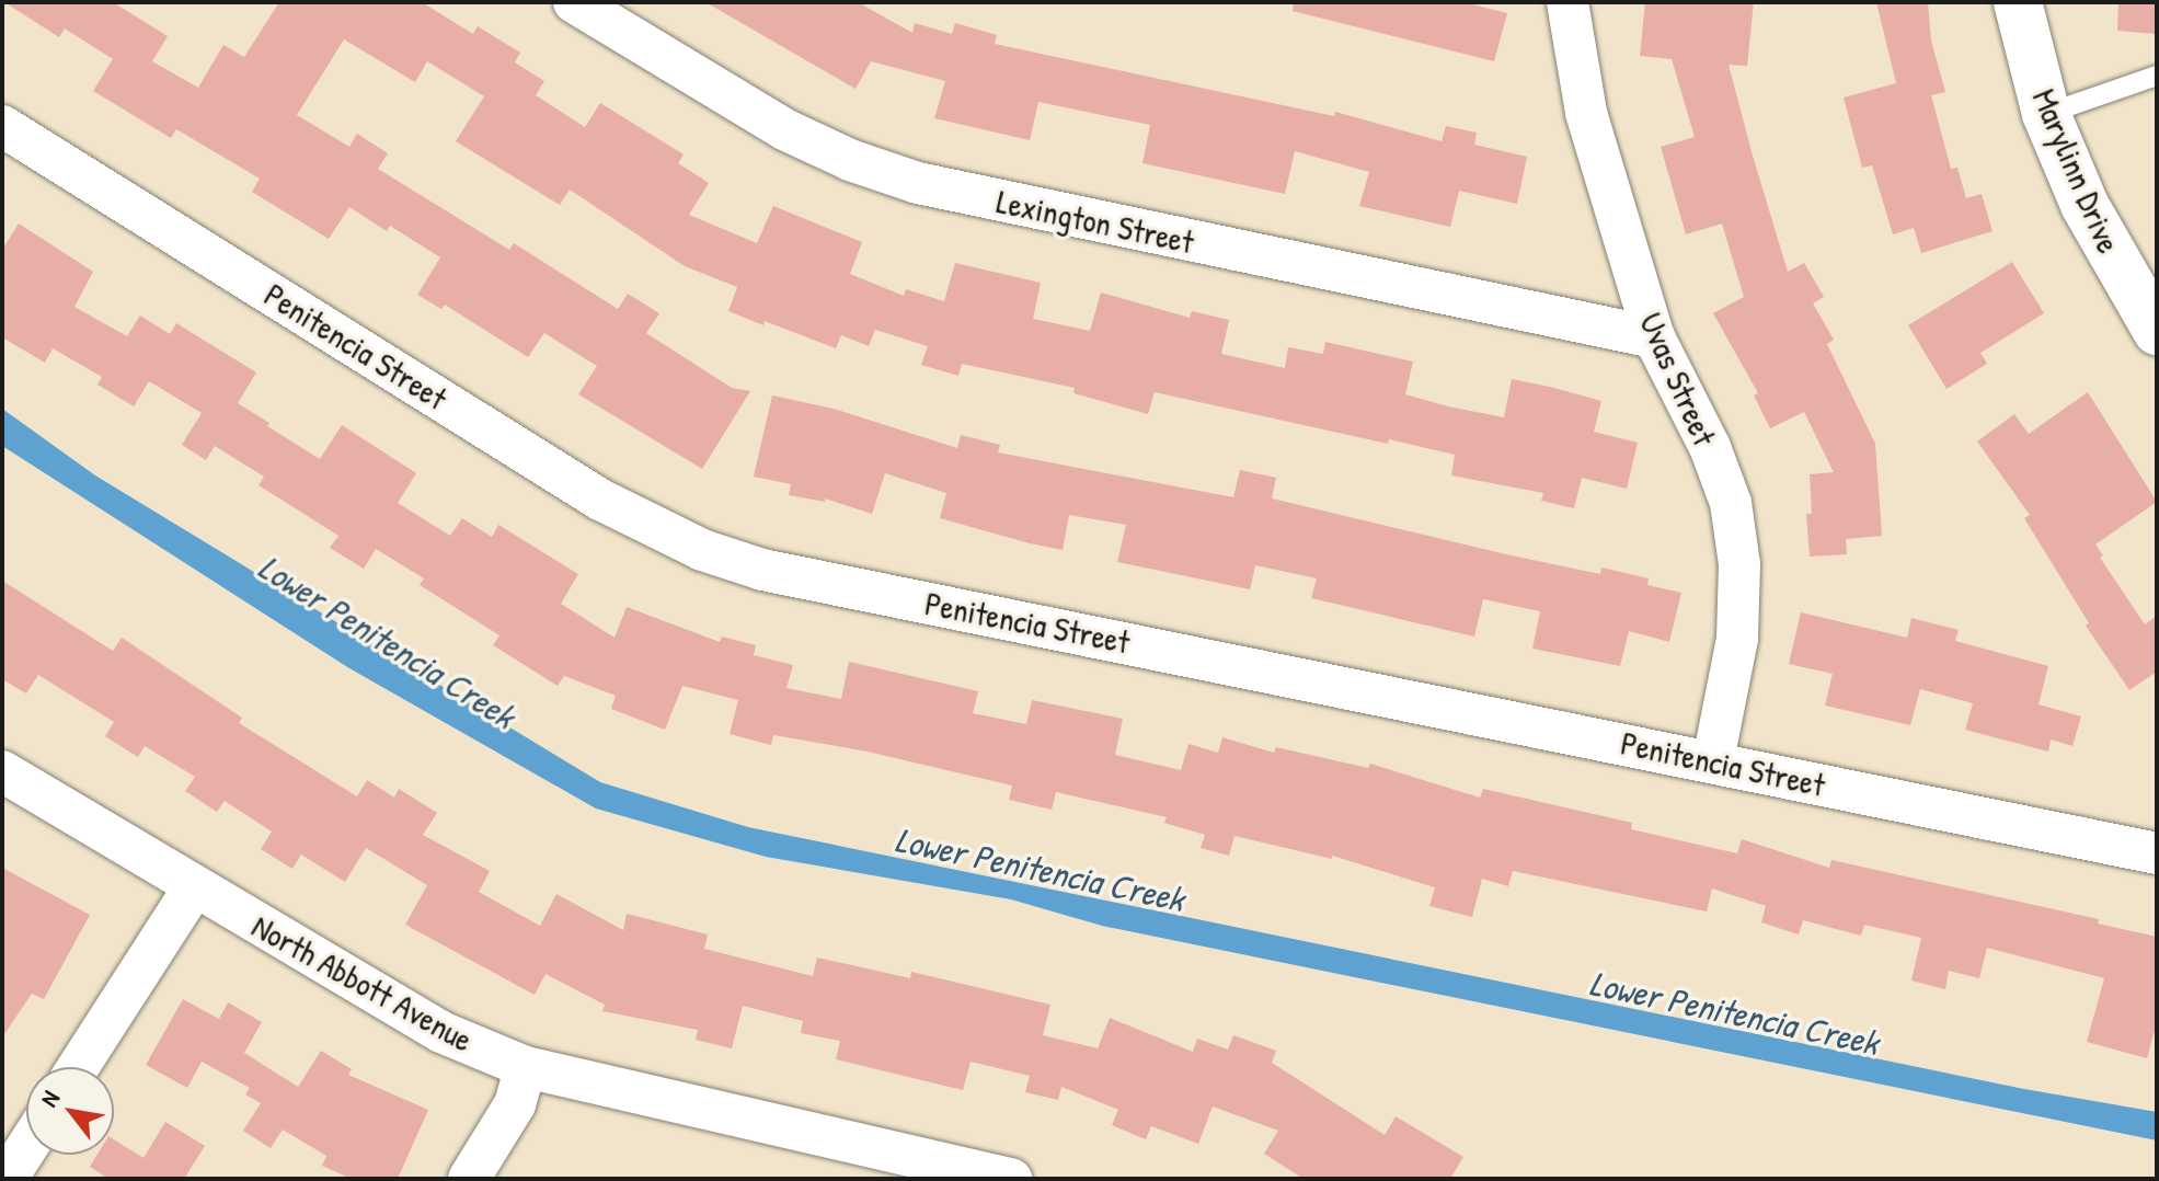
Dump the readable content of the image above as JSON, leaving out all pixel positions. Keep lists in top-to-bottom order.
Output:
{
  "streets": {
    "street": [
      "Marylinn Drive",
      "Lexington Street",
      "Penitencia Street",
      "Uvas Street",
      "North Abbott Avenue"
    ]
  },
  "crossings": [
    ["Lexington Street", "Uvas Street"],
    ["Penitencia Street", "Uvas Street"]
  ],
  "water": ["Lower Penitencia Creek"],
  "north": "top left"
}
